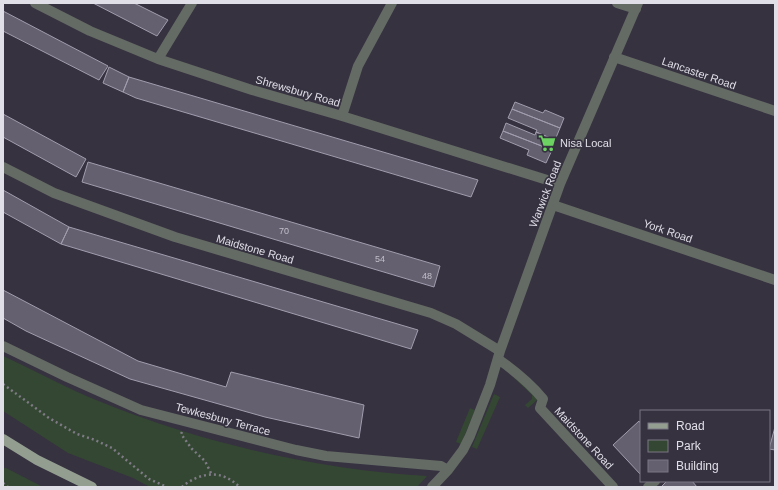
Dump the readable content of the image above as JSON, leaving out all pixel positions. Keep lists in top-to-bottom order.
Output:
{
  "streets": {
    "street": [
      "Lancaster Road",
      "Shrewsbury Road",
      "Warwick Road",
      "York Road",
      "Maidstone Road",
      "Tewkesbury Terrace"
    ]
  },
  "crossings": [
    ["Lancaster Road", "Warwick Road"],
    ["Shrewsbury Road", "Warwick Road"],
    ["Warwick Road", "York Road"],
    ["Warwick Road", "Maidstone Road"],
    ["Warwick Road", "Tewkesbury Terrace"]
  ],
  "places": {
    "supermarket": ["Nisa Local"]
  },
  "house_numbers": ["70", "54", "48"],
  "legend": ["Road", "Park", "Building"]
}
